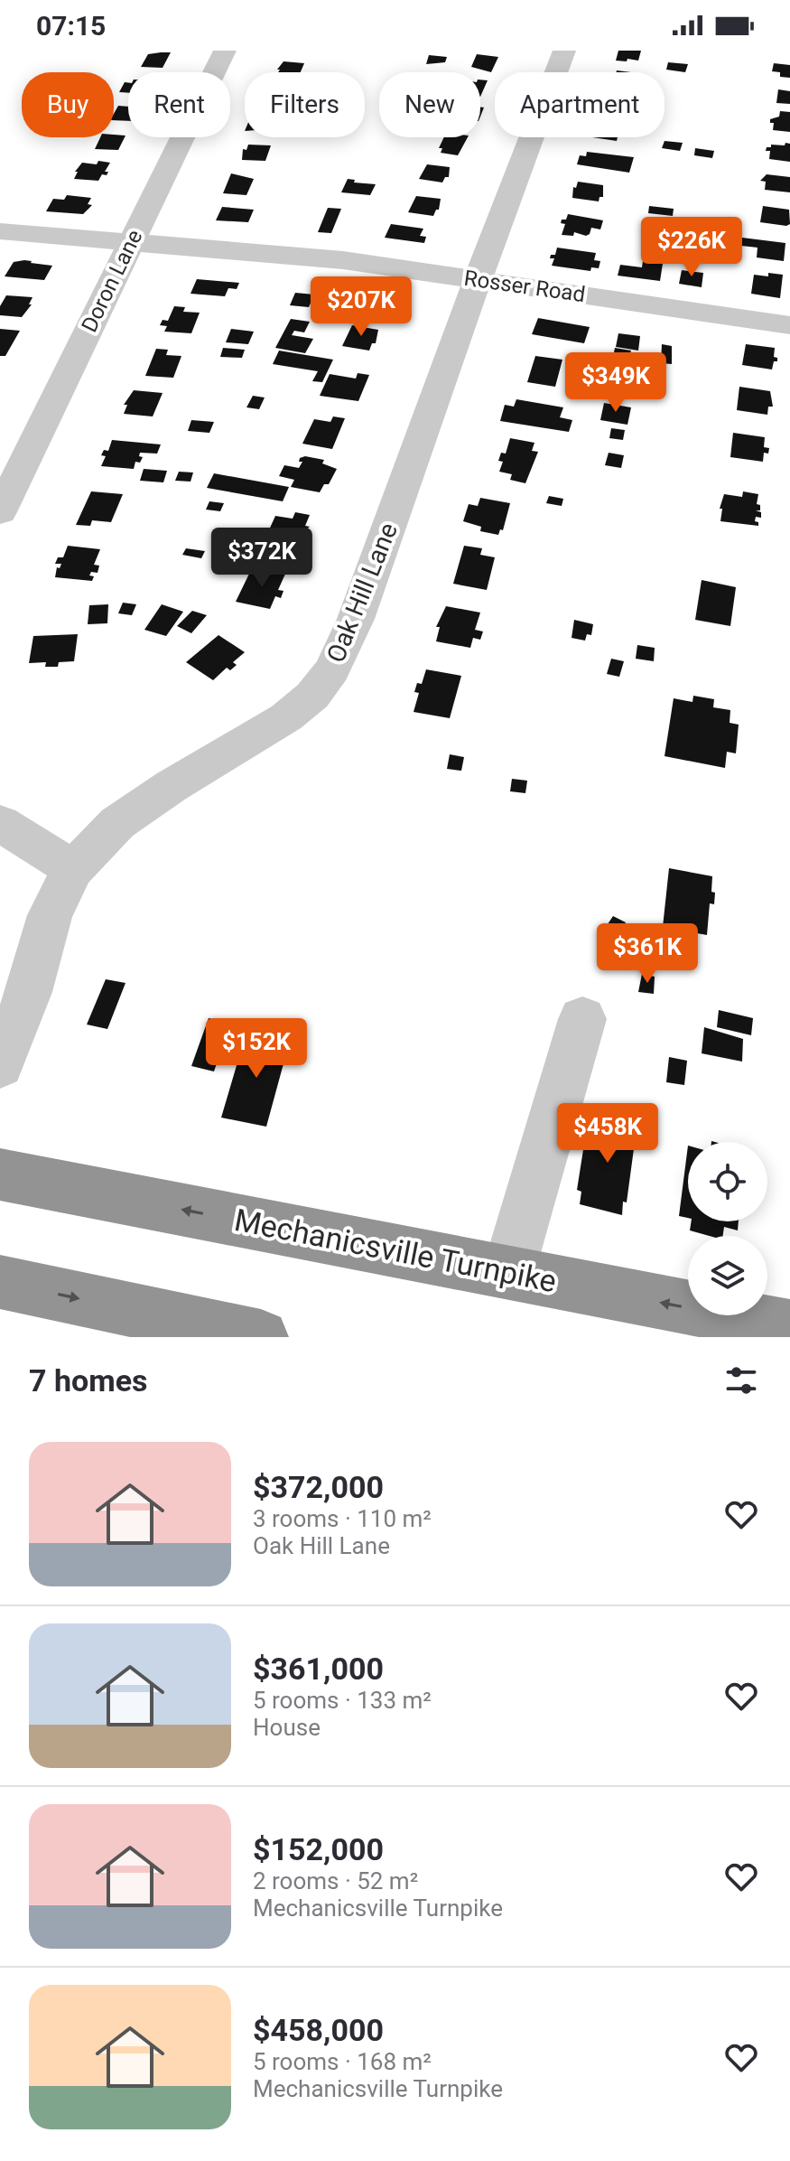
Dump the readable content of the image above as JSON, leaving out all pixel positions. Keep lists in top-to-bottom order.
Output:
{
  "streets": {
    "highway": ["Mechanicsville Turnpike"],
    "street": ["Doron Lane", "Rosser Road", "Oak Hill Lane"]
  },
  "crossings": [
    ["Doron Lane", "Rosser Road"],
    ["Rosser Road", "Oak Hill Lane"]
  ],
  "page": {
    "status": "07:15",
    "chip": [
      "Buy",
      "Rent",
      "Filters",
      "New",
      "Apartment"
    ],
    "price": [
      "$226K",
      "$207K",
      "$349K",
      "$372K",
      "$361K",
      "$152K",
      "$458K"
    ],
    "heading": "7 homes",
    "list": [
      {
        "name": "$372,000",
        "note": "3 rooms · 110 m² · Oak Hill Lane"
      },
      {
        "name": "$361,000",
        "note": "5 rooms · 133 m² · House"
      },
      {
        "name": "$152,000",
        "note": "2 rooms · 52 m² · Mechanicsville Turnpike"
      },
      {
        "name": "$458,000",
        "note": "5 rooms · 168 m² · Mechanicsville Turnpike"
      }
    ]
  }
}
